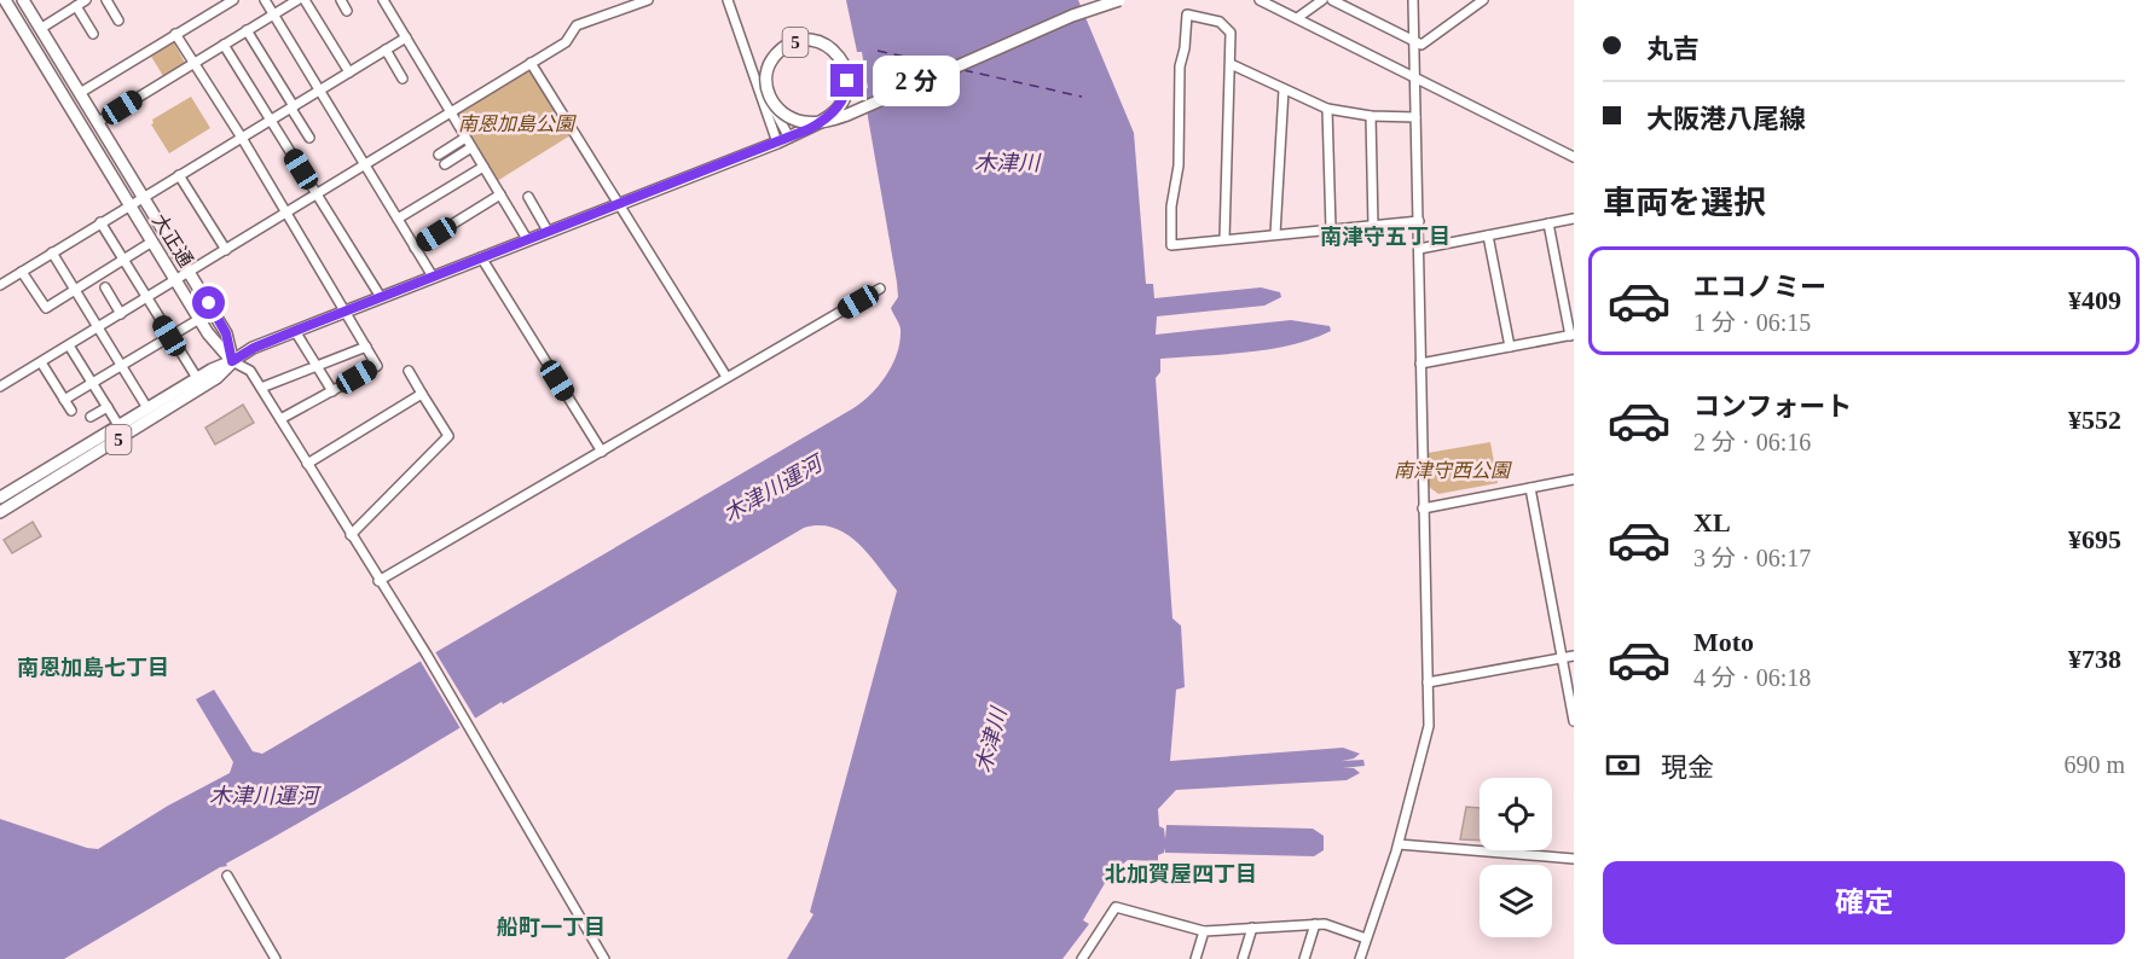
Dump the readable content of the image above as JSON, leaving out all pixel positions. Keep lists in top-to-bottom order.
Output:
{
  "streets": {
    "main road": ["5", "大正通"]
  },
  "crossings": [
    ["5", "大正通"]
  ],
  "districts": [
    "南津守五丁目",
    "南恩加島七丁目",
    "北加賀屋四丁目",
    "船町一丁目"
  ],
  "water": ["木津川", "木津川運河"],
  "parks": ["南恩加島公園", "南津守西公園"],
  "page": {
    "banner": ["丸吉", "大阪港八尾線"],
    "bubble": "2 分",
    "heading": "車両を選択",
    "list": [
      {
        "name": "エコノミー",
        "note": "1 分 · 06:15",
        "value": "¥409"
      },
      {
        "name": "コンフォート",
        "note": "2 分 · 06:16",
        "value": "¥552"
      },
      {
        "name": "XL",
        "note": "3 分 · 06:17",
        "value": "¥695"
      },
      {
        "name": "Moto",
        "note": "4 分 · 06:18",
        "value": "¥738"
      }
    ],
    "pay": ["現金", "690 m"],
    "buttons": "確定"
  }
}
